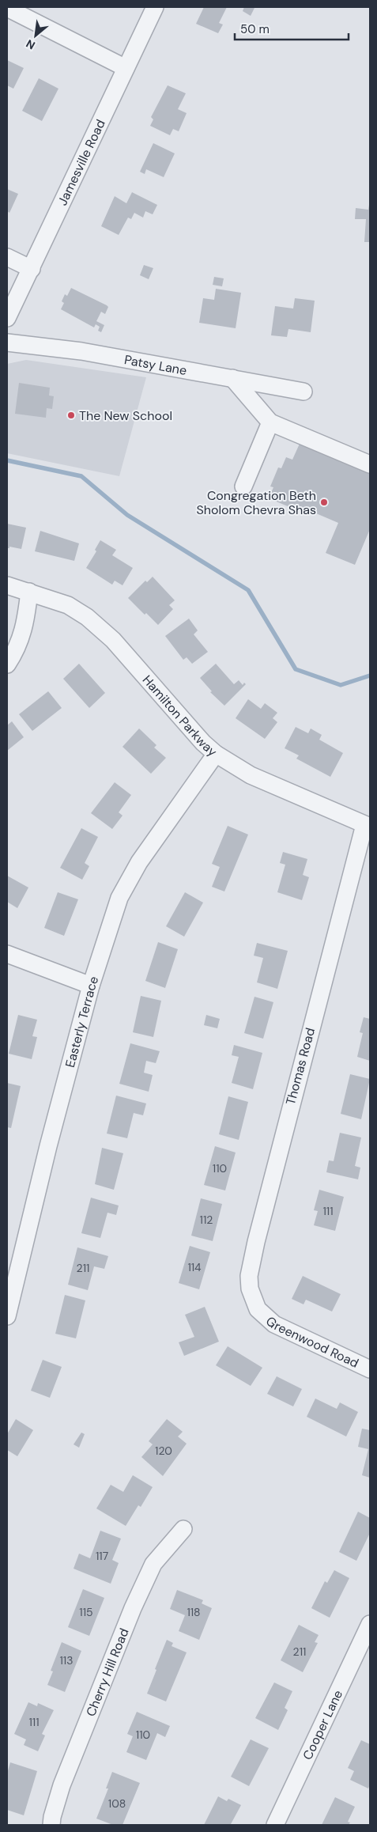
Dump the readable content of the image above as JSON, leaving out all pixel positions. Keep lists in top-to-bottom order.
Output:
{
  "streets": {
    "street": [
      "Jamesville Road",
      "Patsy Lane",
      "Hamilton Parkway",
      "Easterly Terrace",
      "Thomas Road",
      "Greenwood Road",
      "Cherry Hill Road",
      "Cooper Lane"
    ]
  },
  "crossings": [
    ["Hamilton Parkway", "Easterly Terrace"],
    ["Hamilton Parkway", "Thomas Road"],
    ["Thomas Road", "Greenwood Road"]
  ],
  "places": ["The New School", "Congregation Beth Sholom Chevra Shas"],
  "house_numbers": [
    "110",
    "111",
    "112",
    "114",
    "211",
    "120",
    "117",
    "115",
    "118",
    "211",
    "113",
    "111",
    "110",
    "108"
  ],
  "scale_bar": "50 m",
  "north": "bottom left"
}
